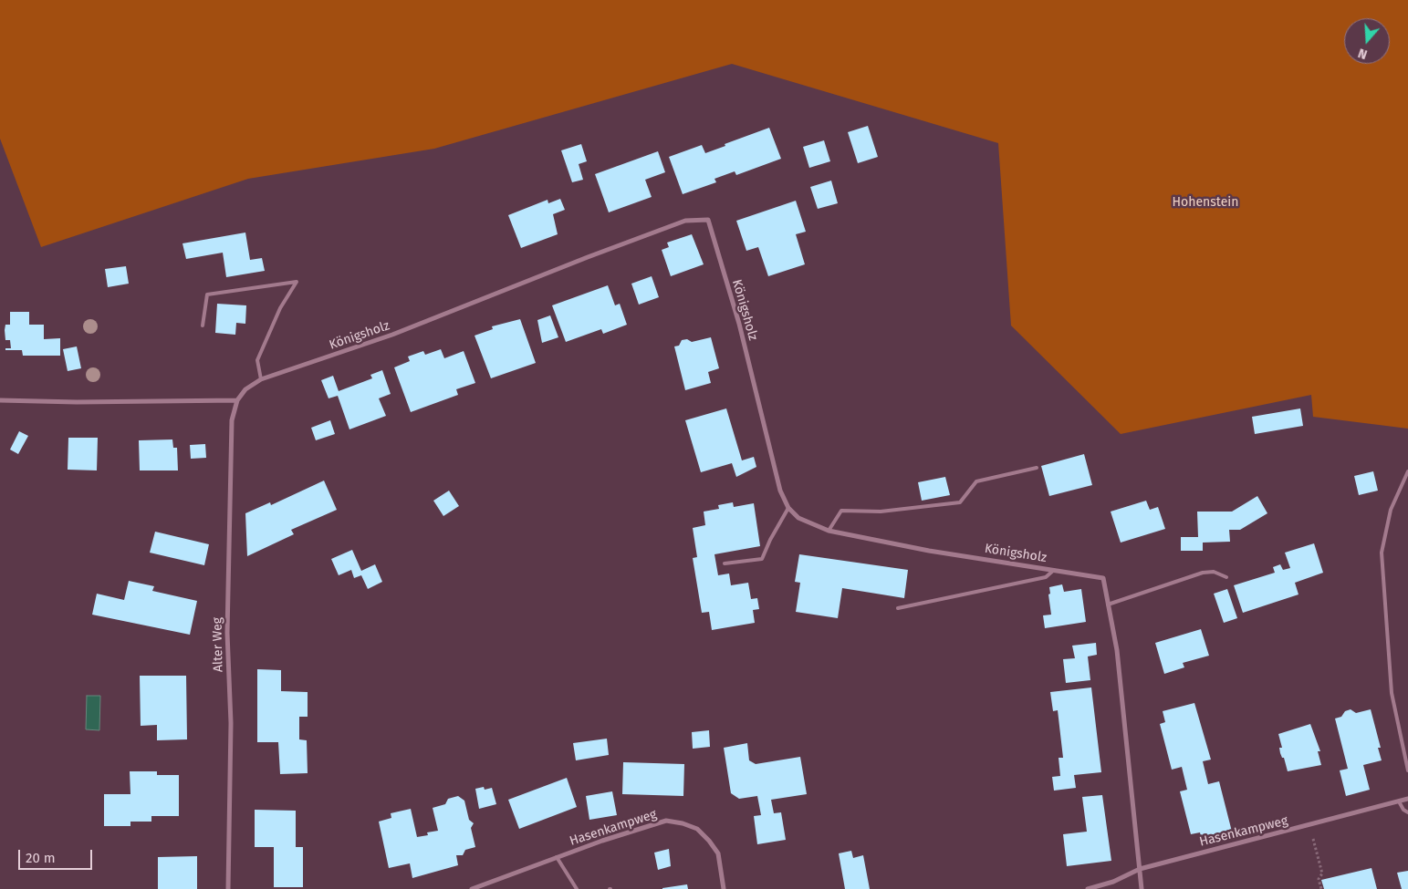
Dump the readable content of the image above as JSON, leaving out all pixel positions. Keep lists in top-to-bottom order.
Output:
{
  "streets": {
    "street": ["Königsholz", "Alter Weg", "Hasenkampweg"]
  },
  "crossings": [
    ["Königsholz", "Alter Weg"],
    ["Königsholz", "Hasenkampweg"]
  ],
  "parks": ["Hohenstein"],
  "scale_bar": "20 m",
  "north": "bottom"
}
